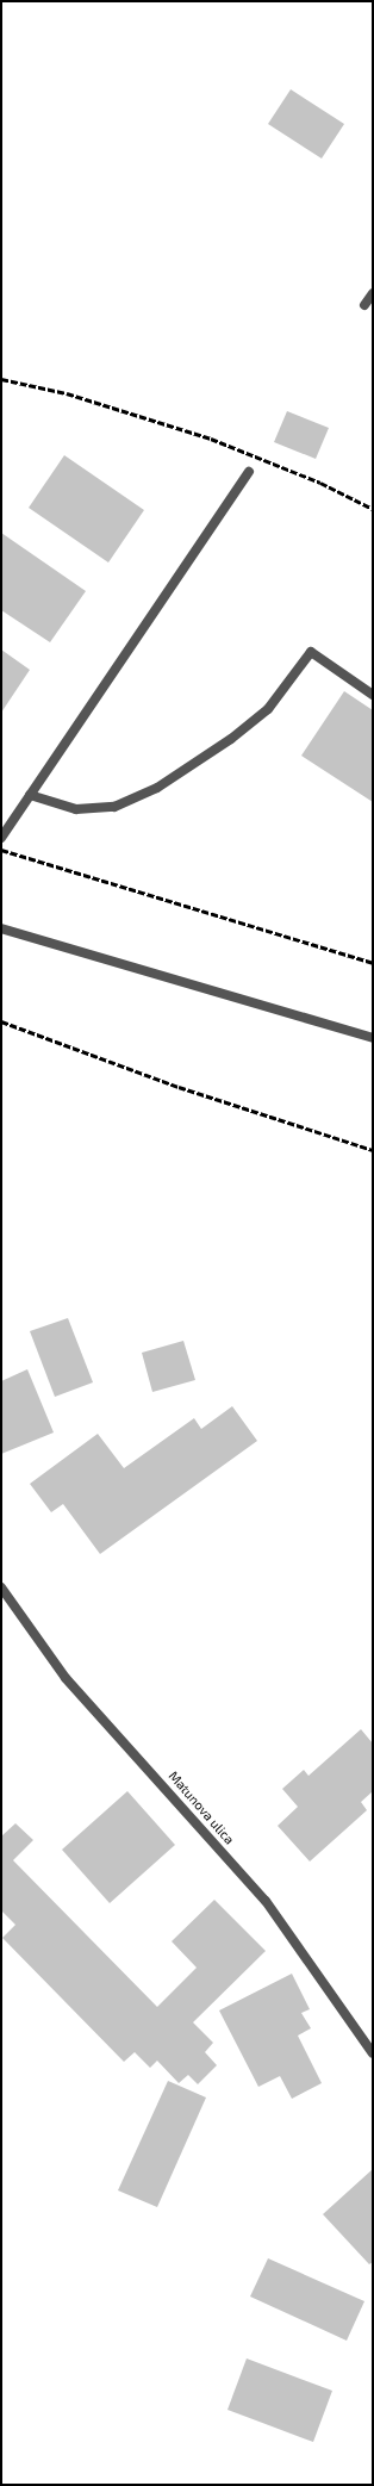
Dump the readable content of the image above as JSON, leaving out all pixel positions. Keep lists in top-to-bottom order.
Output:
{
  "streets": {
    "street": ["Matunova ulica"]
  }
}
